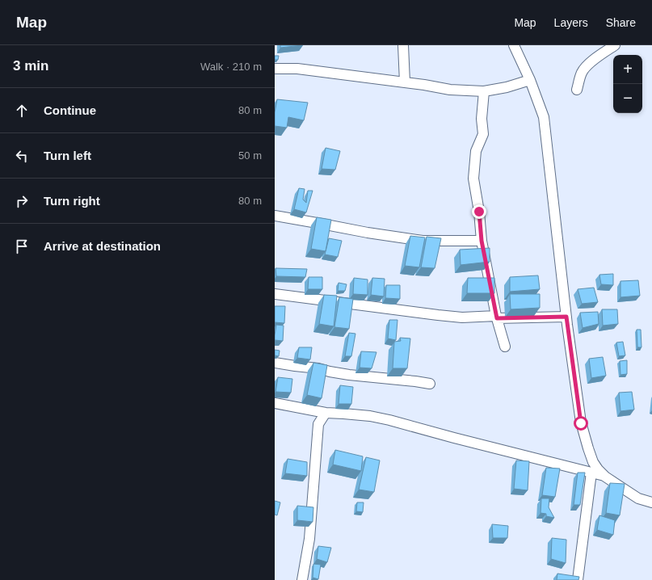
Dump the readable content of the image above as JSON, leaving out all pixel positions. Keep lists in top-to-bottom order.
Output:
{
  "page": {
    "header": "Map",
    "nav": ["Map", "Layers", "Share"],
    "heading": ["3 min", "Walk · 210 m"],
    "map_buttons": ["+", "−"],
    "list": [
      ["Continue", "80 m"],
      ["Turn left", "50 m"],
      ["Turn right", "80 m"],
      "Arrive at destination"
    ]
  }
}
